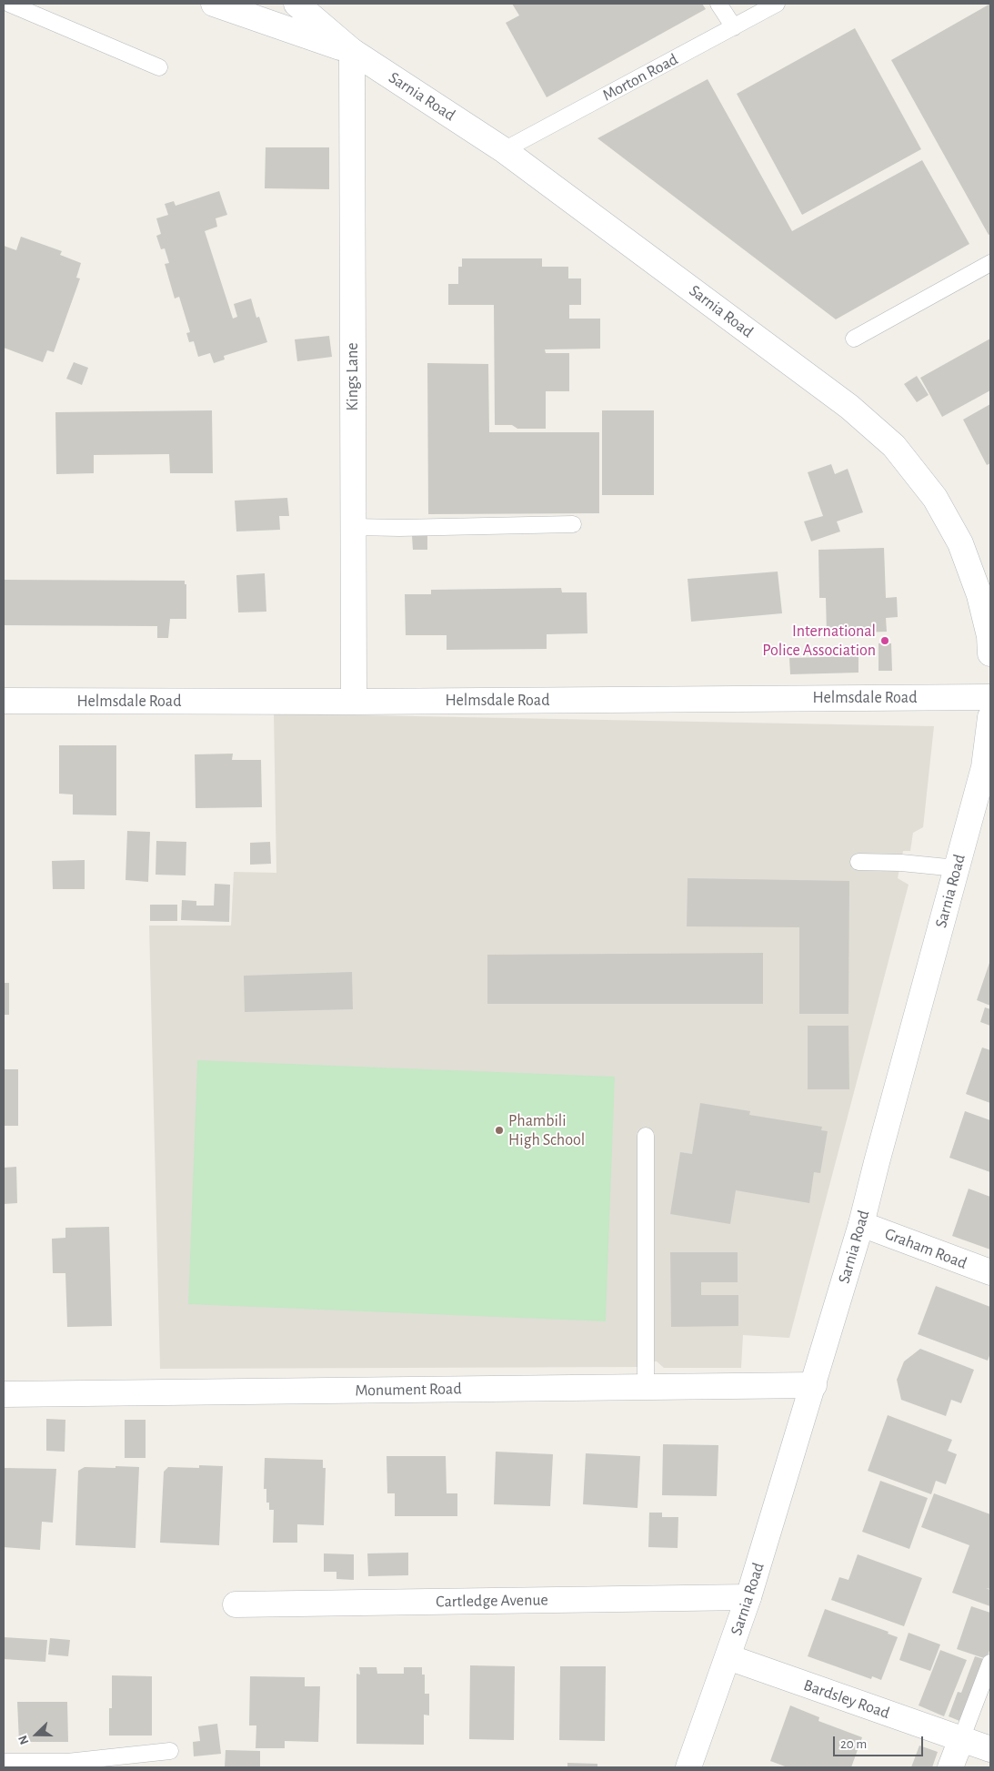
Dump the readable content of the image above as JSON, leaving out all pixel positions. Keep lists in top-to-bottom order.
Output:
{
  "streets": {
    "street": [
      "Sarnia Road",
      "Kings Lane",
      "Helmsdale Road",
      "Graham Road",
      "Monument Road",
      "Cartledge Avenue",
      "Bardsley Road"
    ],
    "lane": ["Morton Road"]
  },
  "crossings": [
    ["Morton Road", "Sarnia Road"],
    ["Sarnia Road", "Kings Lane"],
    ["Sarnia Road", "Graham Road"],
    ["Sarnia Road", "Monument Road"],
    ["Sarnia Road", "Cartledge Avenue"],
    ["Sarnia Road", "Bardsley Road"],
    ["Kings Lane", "Helmsdale Road"]
  ],
  "places": ["International Police Association", "Phambili High School"],
  "scale_bar": "20 m",
  "north": "left"
}
